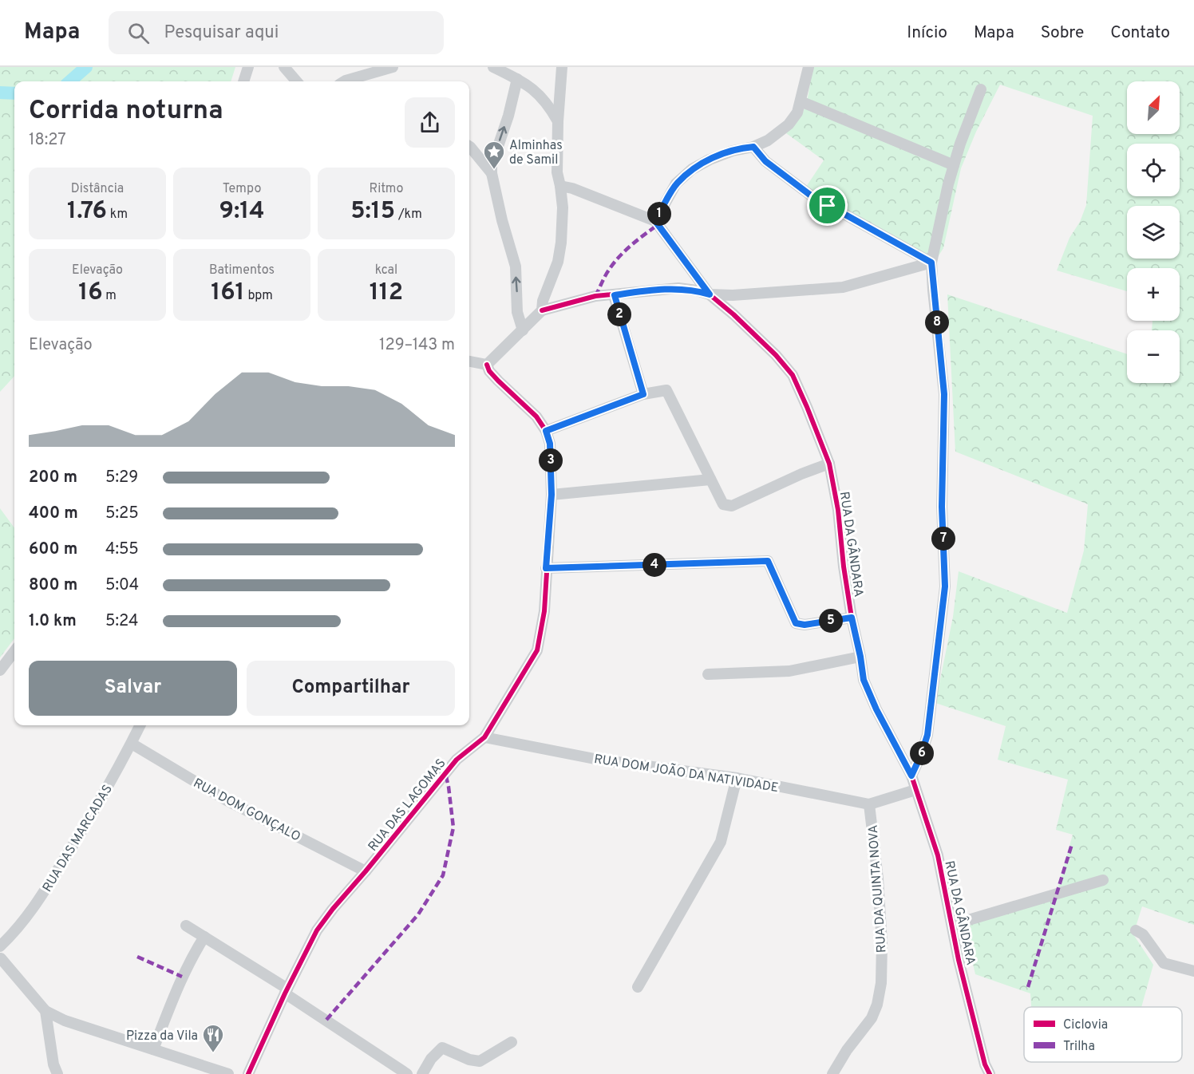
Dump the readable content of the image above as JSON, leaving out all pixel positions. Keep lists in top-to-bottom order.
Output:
{
  "streets": {
    "street": [
      "RUA DA GÂNDARA",
      "RUA DOM JOÃO DA NATIVIDADE",
      "RUA DAS LAGOMAS",
      "RUA DOM GONÇALO",
      "RUA DAS MARCADAS",
      "RUA DA QUINTA NOVA"
    ]
  },
  "crossings": [
    ["RUA DA GÂNDARA", "RUA DOM JOÃO DA NATIVIDADE"],
    ["RUA DOM JOÃO DA NATIVIDADE", "RUA DAS LAGOMAS"],
    ["RUA DOM JOÃO DA NATIVIDADE", "RUA DA QUINTA NOVA"],
    ["RUA DAS LAGOMAS", "RUA DOM GONÇALO"],
    ["RUA DOM GONÇALO", "RUA DAS MARCADAS"]
  ],
  "places": {
    "place": ["Alminhas de Samil"],
    "restaurant": ["Pizza da Vila"]
  },
  "legend": ["Ciclovia", "Trilha"],
  "north": "top right",
  "page": {
    "header": "Mapa",
    "search": "Pesquisar aqui",
    "nav": [
      "Início",
      "Mapa",
      "Sobre",
      "Contato"
    ],
    "map_buttons": ["+", "−"],
    "heading": ["Corrida noturna", "18:27"],
    "stats": [
      ["Distância", "1.76 km"],
      ["Tempo", "9:14"],
      ["Ritmo", "5:15 /km"],
      ["Elevação", "16 m"],
      ["Batimentos", "161 bpm"],
      ["kcal", "112"]
    ],
    "pins": [
      "1",
      "2",
      "8",
      "3",
      "7",
      "4",
      "5",
      "6"
    ],
    "chart": ["Elevação", "129–143 m"],
    "list": [
      {
        "name": "200 m",
        "note": "5:29"
      },
      {
        "name": "400 m",
        "note": "5:25"
      },
      {
        "name": "600 m",
        "note": "4:55"
      },
      {
        "name": "800 m",
        "note": "5:04"
      },
      {
        "name": "1.0 km",
        "note": "5:24"
      }
    ],
    "buttons": ["Salvar", "Compartilhar"]
  }
}
